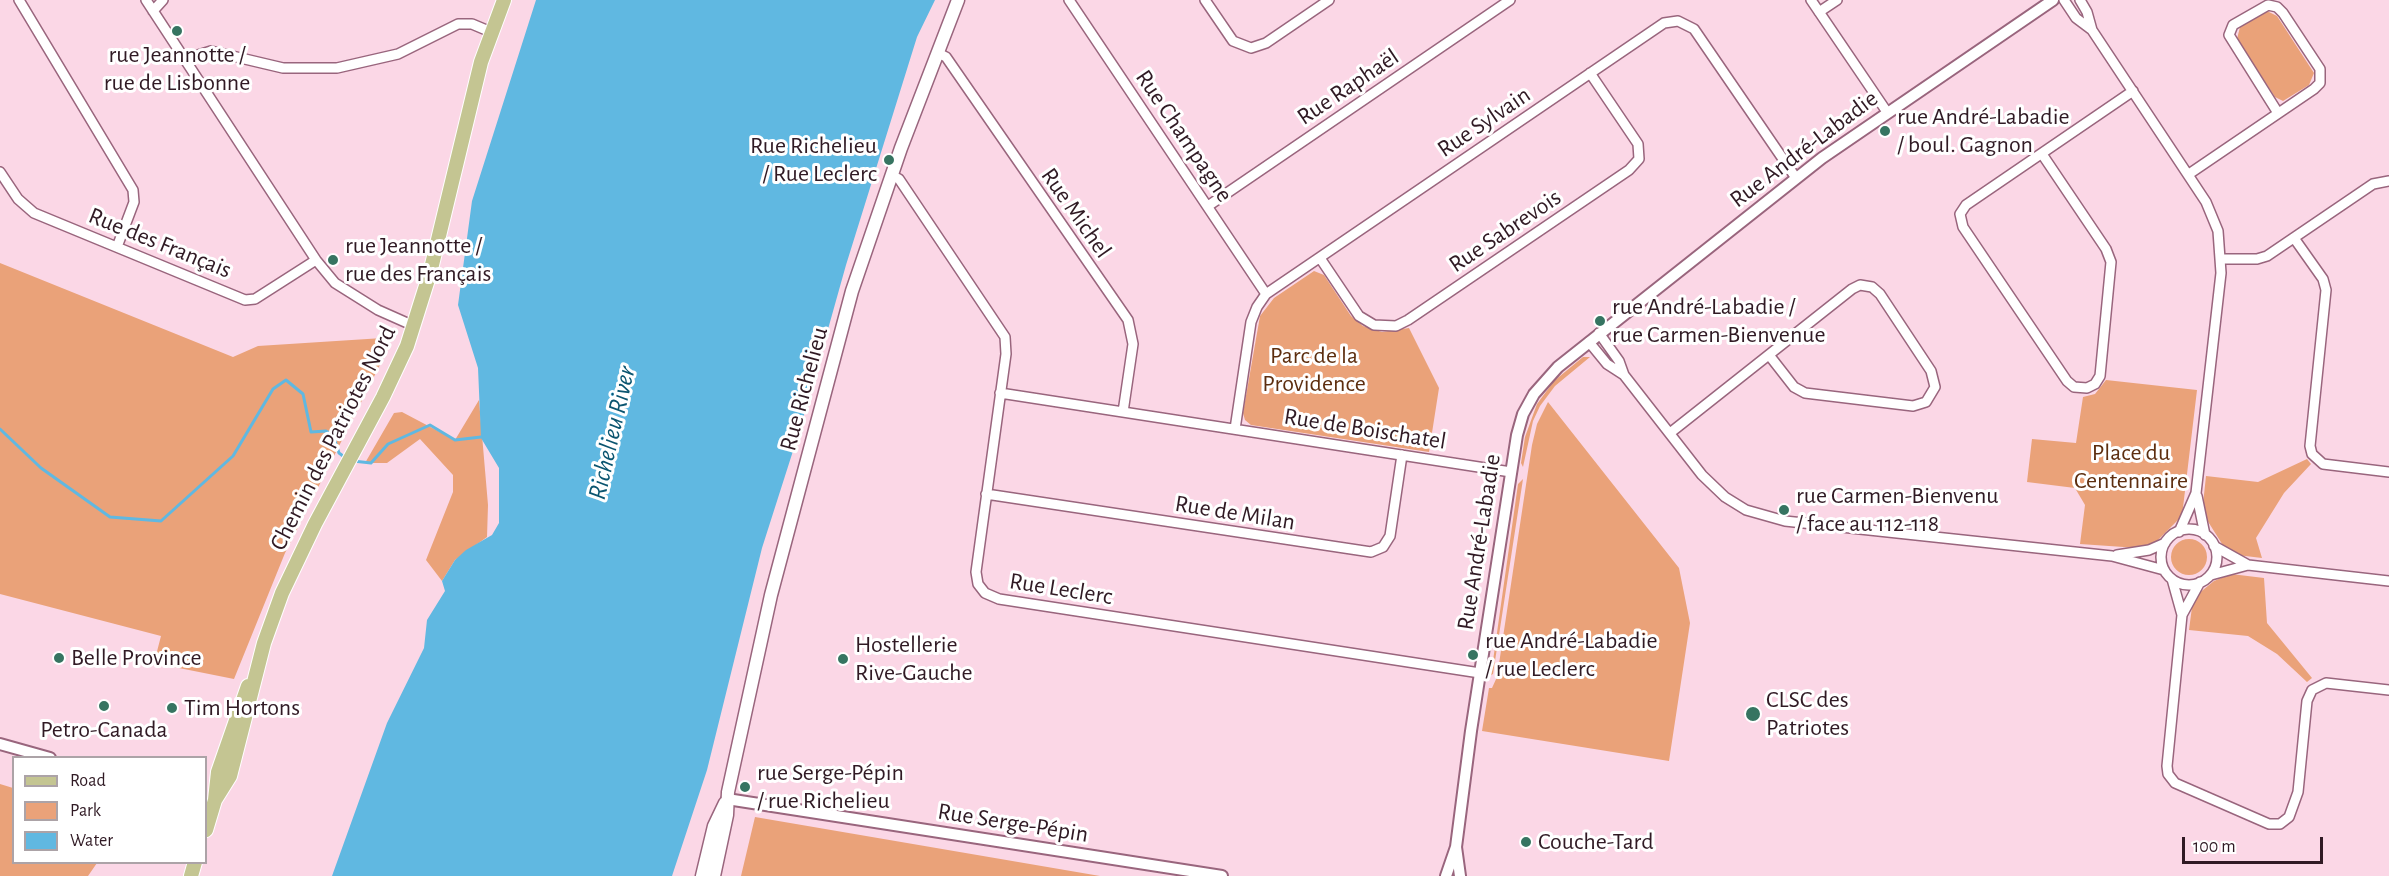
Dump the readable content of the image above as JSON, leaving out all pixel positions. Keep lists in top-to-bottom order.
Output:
{
  "streets": {
    "main road": ["Rue Richelieu", "Chemin des Patriotes Nord"],
    "street": [
      "Rue Raphaël",
      "Rue Sylvain",
      "Rue Champagne",
      "Rue André-Labadie",
      "Rue Michel",
      "Rue Sabrevois",
      "Rue des Français",
      "Rue de Boischatel",
      "Rue de Milan",
      "Rue Leclerc",
      "Rue Serge-Pépin"
    ]
  },
  "crossings": [
    ["Rue Raphaël", "Rue Champagne"],
    ["Rue Sylvain", "Rue Champagne"],
    ["Rue Sylvain", "Rue André-Labadie"],
    ["Rue Sylvain", "Rue Sabrevois"],
    ["Rue Sylvain", "Rue de Boischatel"],
    ["Rue André-Labadie", "Rue de Boischatel"],
    ["Rue André-Labadie", "Rue Leclerc"],
    ["Rue Michel", "Rue Richelieu"],
    ["Rue Michel", "Rue de Boischatel"],
    ["Rue Richelieu", "Rue Leclerc"],
    ["Rue Richelieu", "Rue Serge-Pépin"],
    ["Rue de Boischatel", "Rue de Milan"],
    ["Rue de Boischatel", "Rue Leclerc"],
    ["Rue de Milan", "Rue Leclerc"]
  ],
  "water": ["Richelieu River"],
  "parks": ["Parc de la Providence", "Place du Centennaire"],
  "places": [
    "rue Jeannotte / rue de Lisbonne",
    "rue André-Labadie / boul. Gagnon",
    "Rue Richelieu / Rue Leclerc",
    "rue Jeannotte / rue des Français",
    "rue André-Labadie / rue Carmen-Bienvenue",
    "rue Carmen-Bienvenu / face au 112-118",
    "rue André-Labadie / rue Leclerc",
    "Belle Province",
    "Hostellerie Rive-Gauche",
    "Petro-Canada",
    "Tim Hortons",
    "CLSC des Patriotes",
    "rue Serge-Pépin / rue Richelieu",
    "Couche-Tard"
  ],
  "legend": ["Road", "Park", "Water"],
  "scale_bar": "100 m"
}
